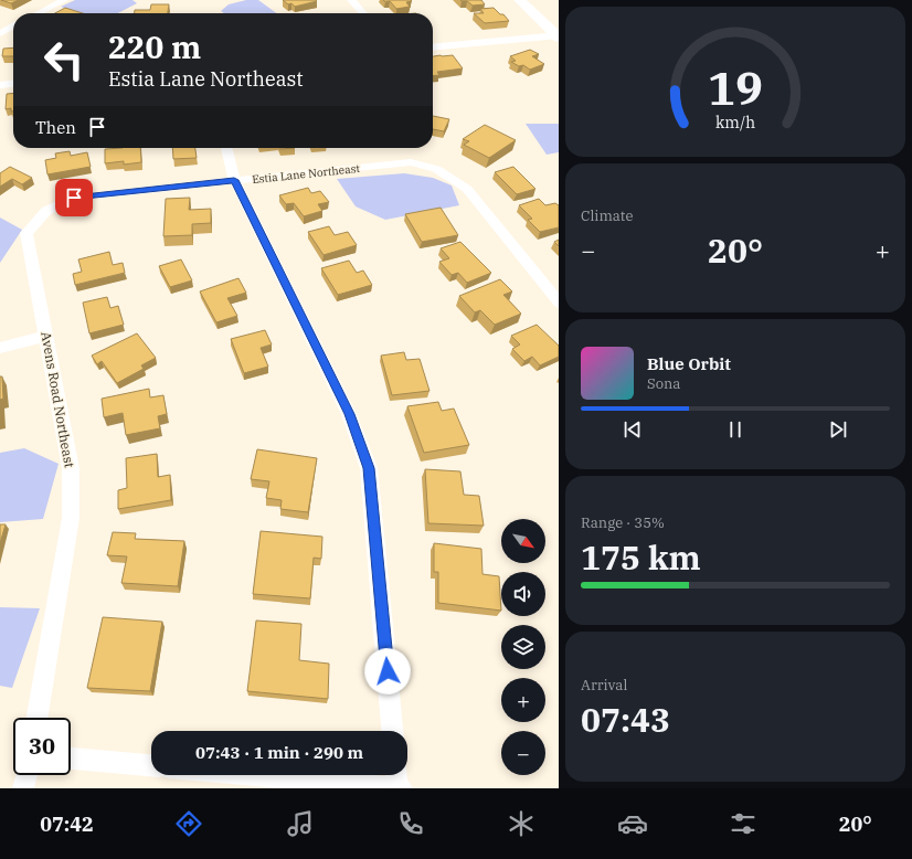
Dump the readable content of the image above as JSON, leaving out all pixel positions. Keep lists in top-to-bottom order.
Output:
{
  "streets": {
    "street": ["Estia Lane Northeast", "Avens Road Northeast"]
  },
  "crossings": [
    ["Estia Lane Northeast", "Avens Road Northeast"]
  ],
  "north": "bottom right",
  "page": {
    "turn": ["220 m", "Estia Lane Northeast"],
    "then": "Then",
    "tile": [
      "Climate",
      ["Range · 35%", "175 km"],
      ["Arrival", "07:43"]
    ],
    "heat": ["−", "20°", "+"],
    "song": ["Blue Orbit", "Sona"],
    "map_buttons": ["+", "−"],
    "limit": "30",
    "trip": "07:43 · 1 min · 290 m",
    "tabs": ["07:42", "20°"],
    "gauge": ["19", "km/h"]
  }
}
